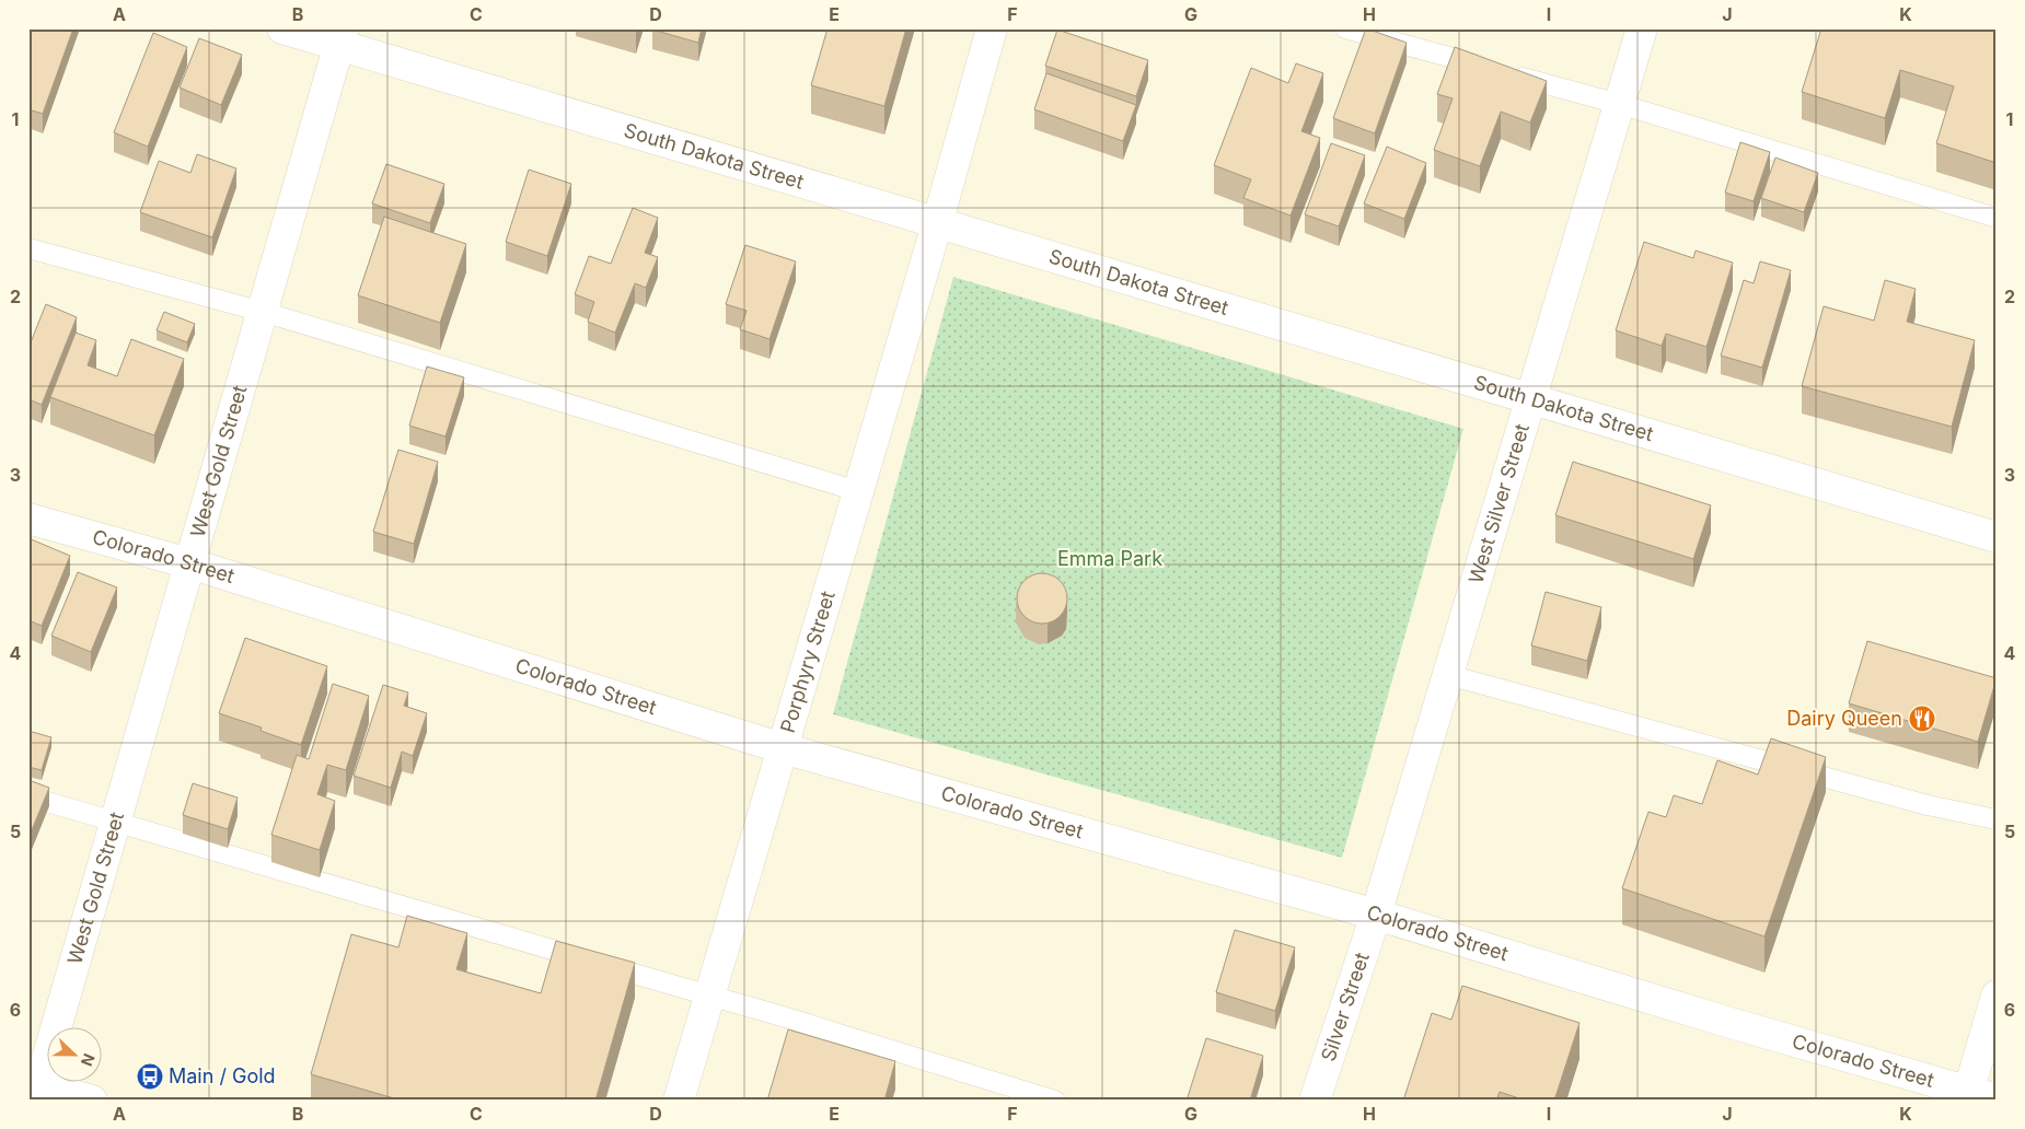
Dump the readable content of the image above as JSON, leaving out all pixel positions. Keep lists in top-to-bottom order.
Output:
{
  "streets": {
    "street": [
      "South Dakota Street",
      "West Gold Street",
      "West Silver Street",
      "Colorado Street",
      "Porphyry Street",
      "Silver Street"
    ]
  },
  "crossings": [
    ["South Dakota Street", "West Gold Street"],
    ["South Dakota Street", "West Silver Street"],
    ["South Dakota Street", "Porphyry Street"],
    ["West Gold Street", "Colorado Street"],
    ["West Silver Street", "Colorado Street"],
    ["West Silver Street", "Silver Street"],
    ["Colorado Street", "Porphyry Street"],
    ["Colorado Street", "Silver Street"]
  ],
  "parks": ["Emma Park"],
  "places": {
    "restaurant": ["Dairy Queen"],
    "bus stop": ["Main / Gold"]
  },
  "north": "right",
  "grid": {
    "columns": [
      "A",
      "B",
      "C",
      "D",
      "E",
      "F",
      "G",
      "H",
      "I",
      "J",
      "K"
    ],
    "rows": [
      "1",
      "2",
      "3",
      "4",
      "5",
      "6"
    ]
  }
}
